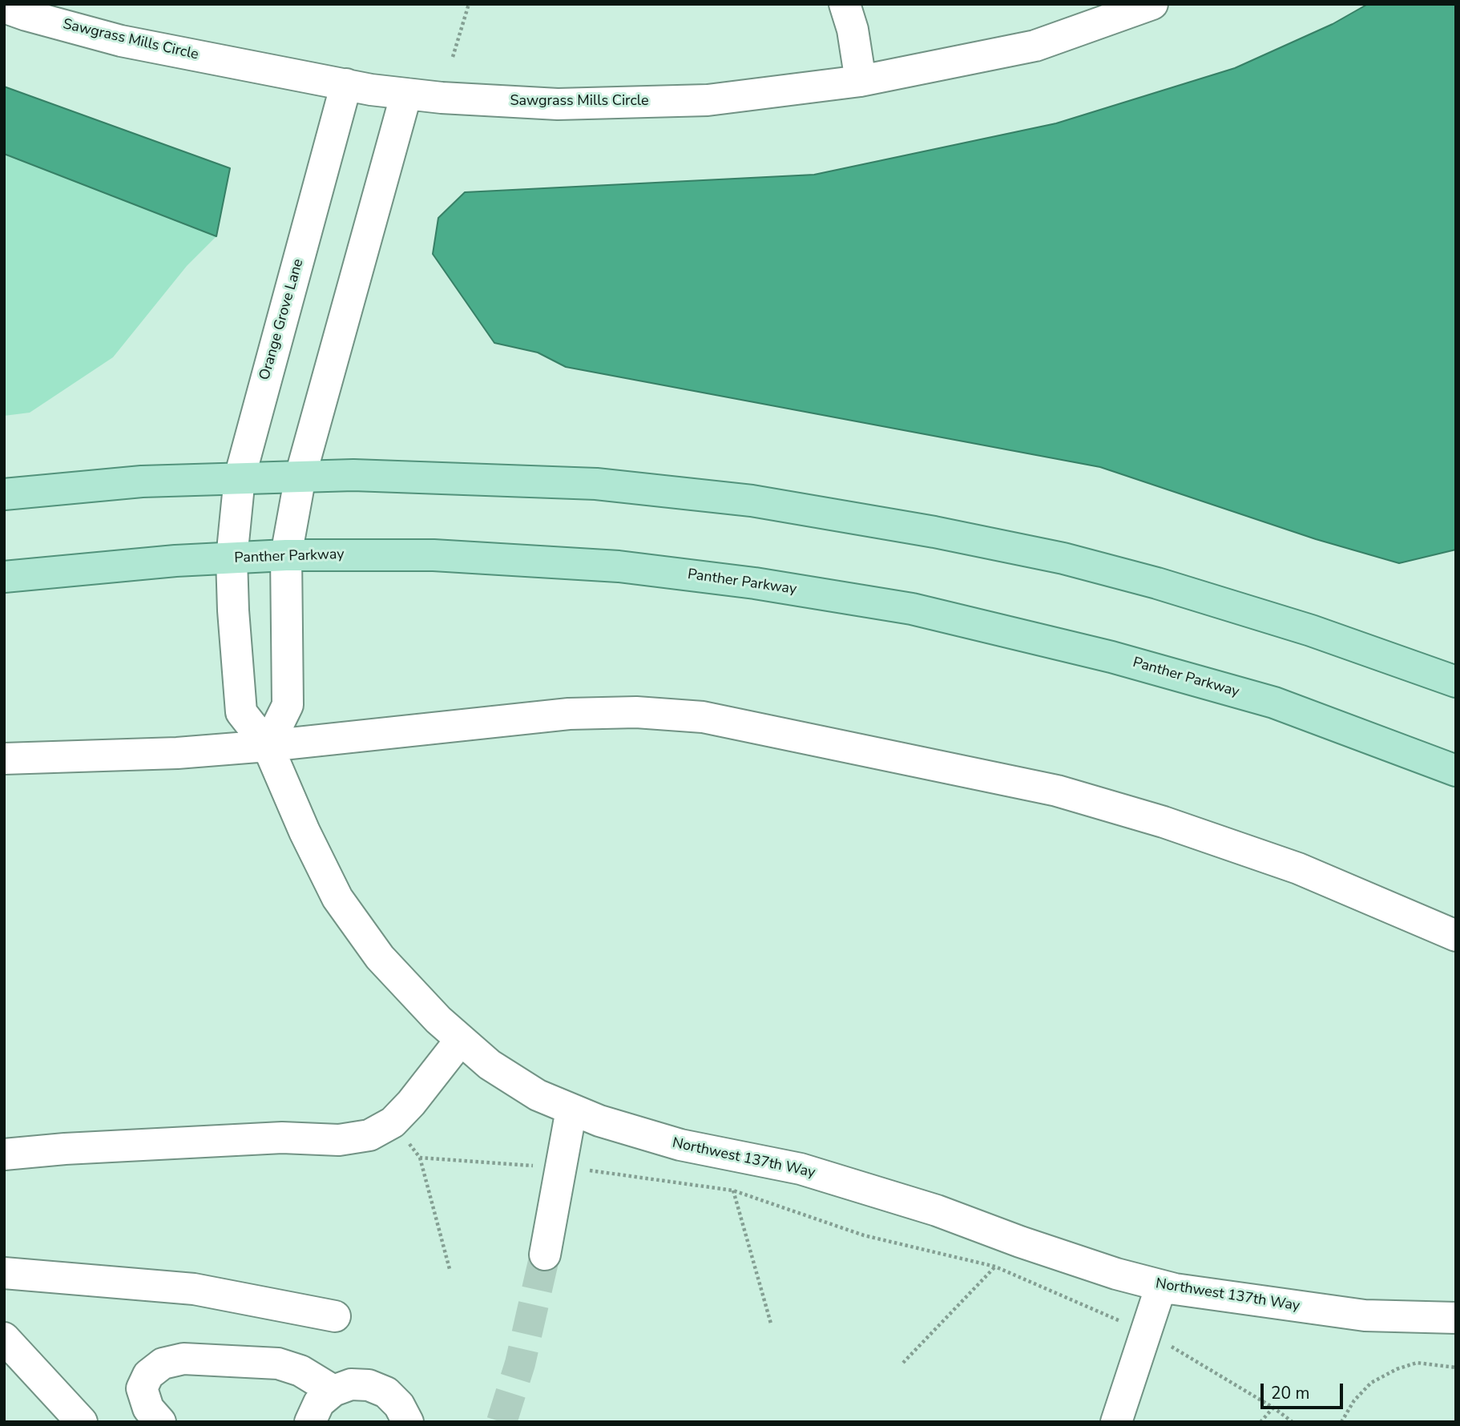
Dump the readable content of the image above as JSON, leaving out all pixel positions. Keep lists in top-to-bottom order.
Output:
{
  "streets": {
    "main road": ["Panther Parkway"],
    "street": ["Sawgrass Mills Circle", "Orange Grove Lane", "Northwest 137th Way"]
  },
  "crossings": [
    ["Sawgrass Mills Circle", "Orange Grove Lane"],
    ["Orange Grove Lane", "Panther Parkway"],
    ["Orange Grove Lane", "Northwest 137th Way"],
    ["Panther Parkway", "Northwest 137th Way"]
  ],
  "scale_bar": "20 m"
}
